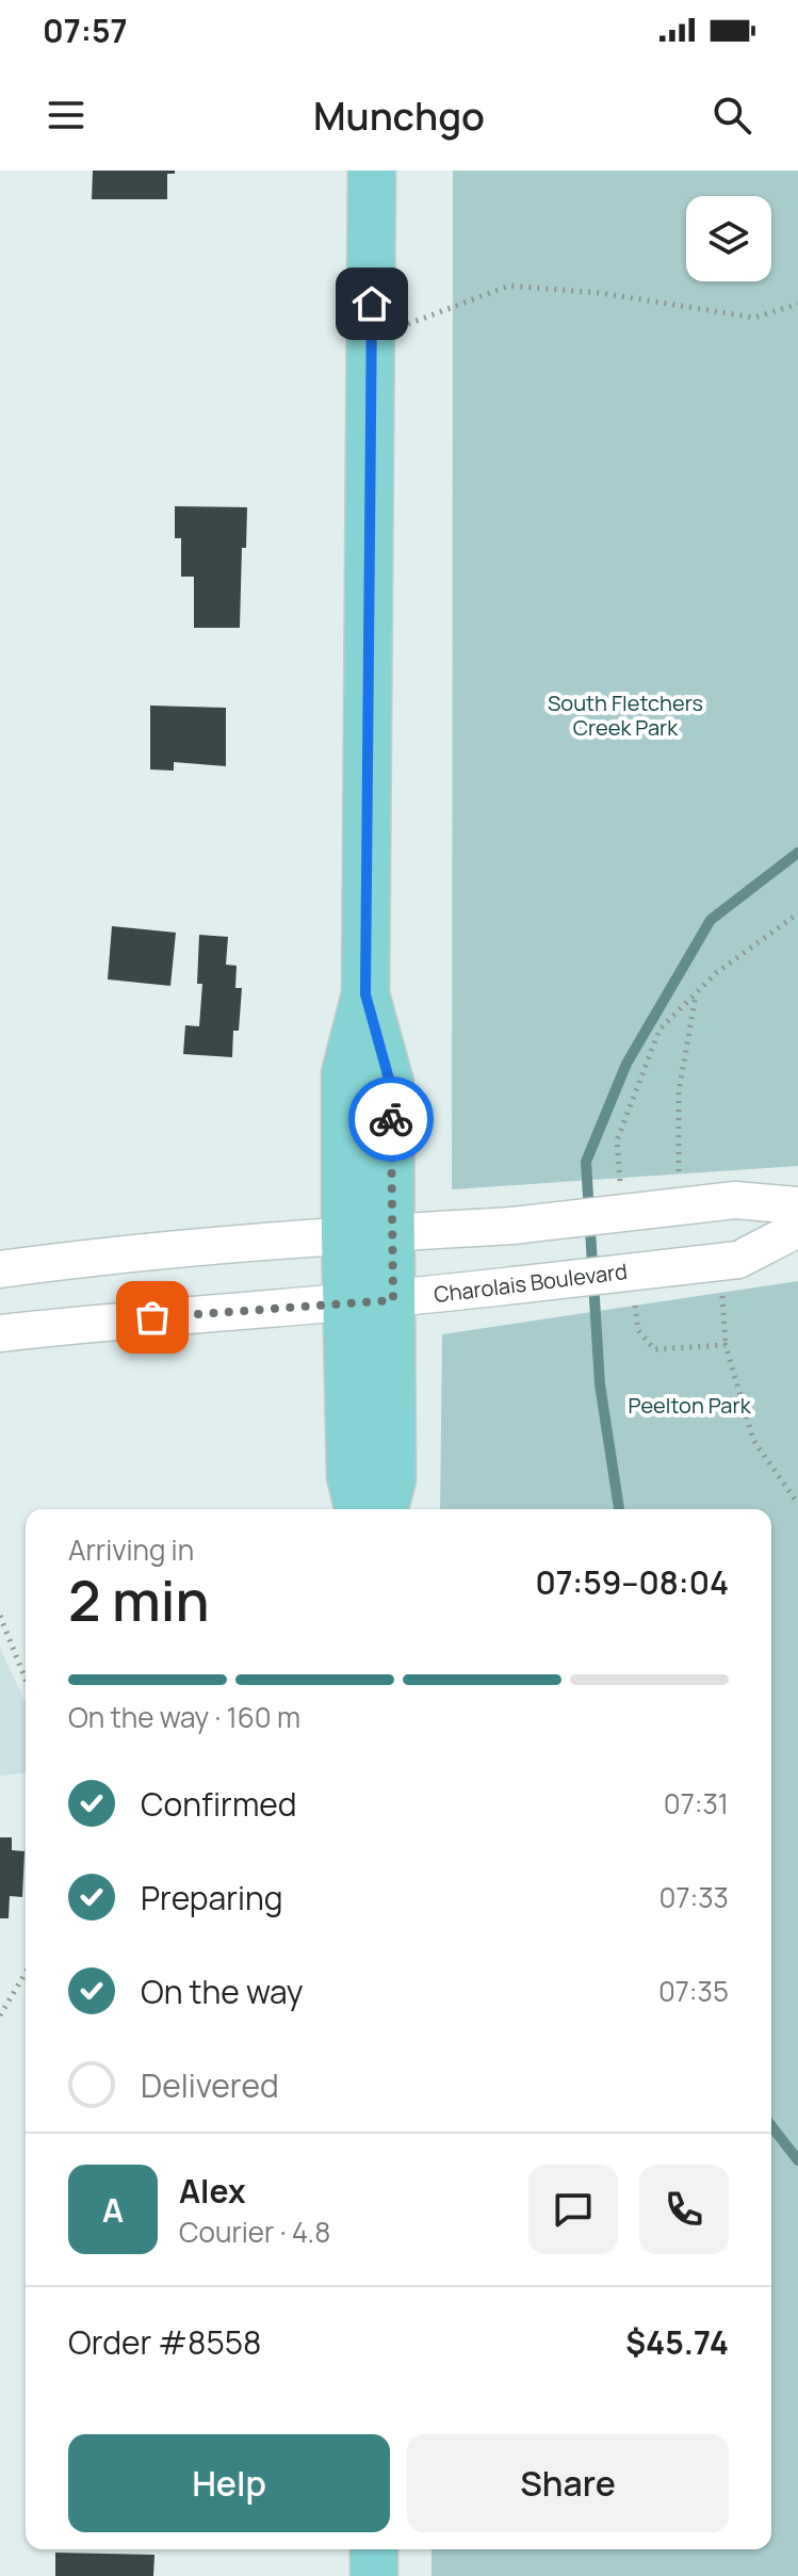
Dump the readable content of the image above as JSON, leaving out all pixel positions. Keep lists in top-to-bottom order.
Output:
{
  "streets": {
    "street": ["Charolais Boulevard"]
  },
  "parks": ["South Fletchers Creek Park", "Peelton Park"],
  "page": {
    "status": "07:57",
    "header": "Munchgo",
    "heading": ["2 min", "Arriving in", "07:59–08:04"],
    "panel": [
      "Alex",
      "Courier · 4.8",
      "Order #8558",
      "$45.74"
    ],
    "bar": "On the way · 160 m",
    "list": [
      ["Confirmed", "07:31"],
      ["Preparing", "07:33"],
      ["On the way", "07:35"],
      "Delivered"
    ],
    "round": "A",
    "buttons": ["Help", "Share"]
  }
}
